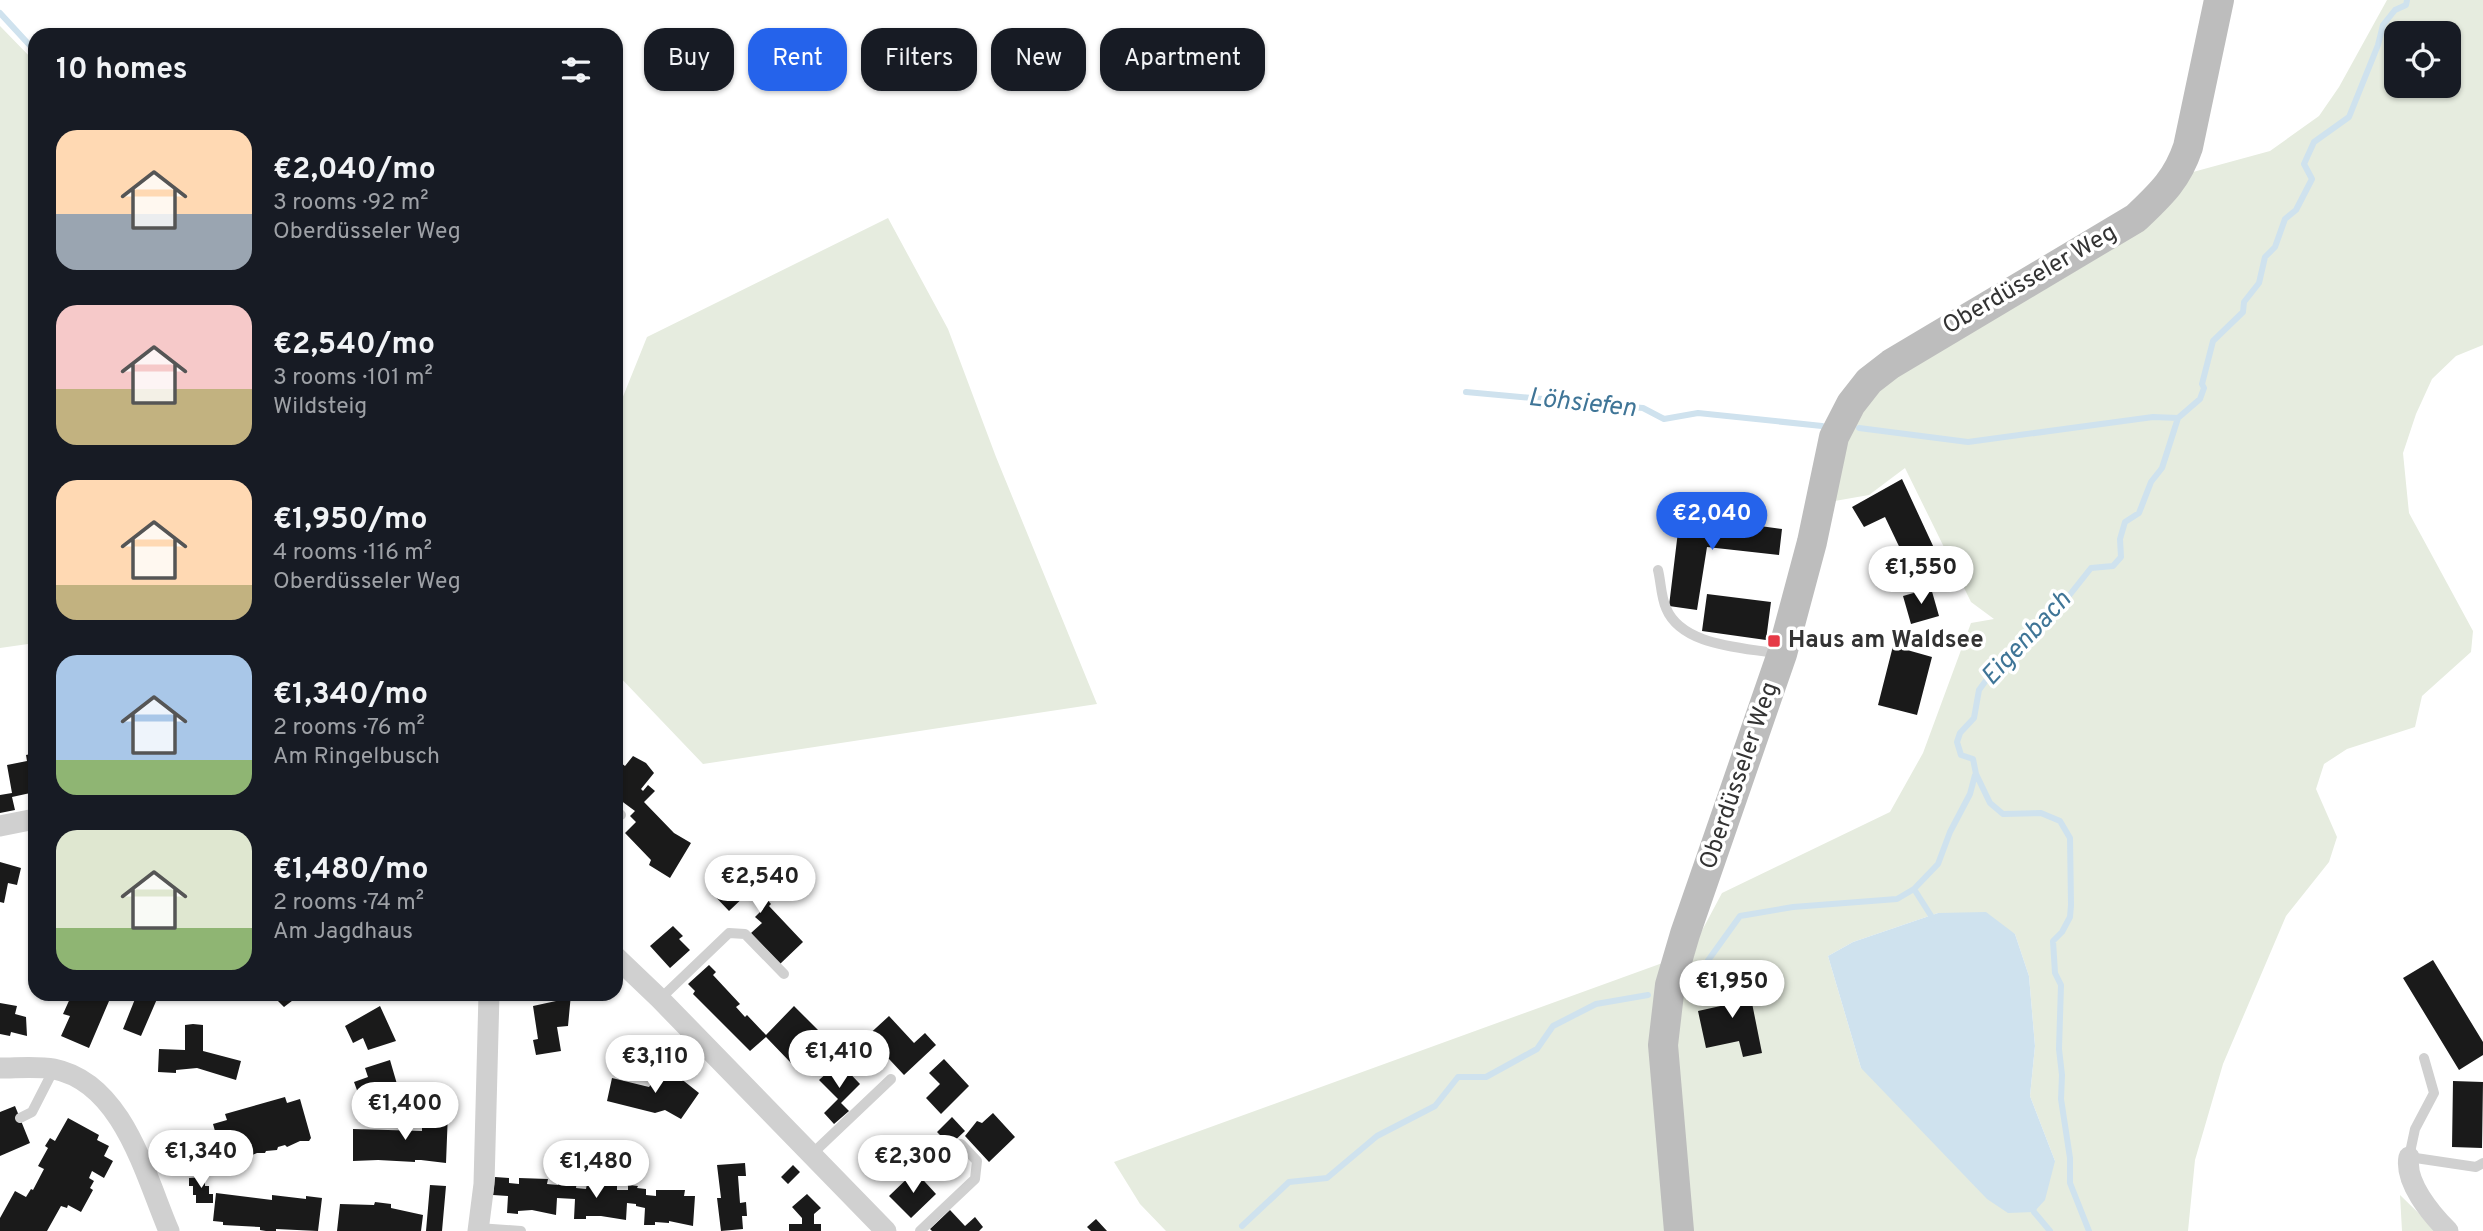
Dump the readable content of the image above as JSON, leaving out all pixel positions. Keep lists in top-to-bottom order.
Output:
{
  "streets": {
    "street": ["Oberdüsseler Weg"]
  },
  "water": ["Löhsiefen", "Eigenbach"],
  "places": {
    "transit": ["Haus am Waldsee"]
  },
  "page": {
    "chip": [
      "Buy",
      "Rent",
      "Filters",
      "New",
      "Apartment"
    ],
    "heading": "10 homes",
    "list": [
      {
        "name": "€2,040/mo",
        "note": "3 rooms · 92 m² · Oberdüsseler Weg"
      },
      {
        "name": "€2,540/mo",
        "note": "3 rooms · 101 m² · Wildsteig"
      },
      {
        "name": "€1,950/mo",
        "note": "4 rooms · 116 m² · Oberdüsseler Weg"
      },
      {
        "name": "€1,340/mo",
        "note": "2 rooms · 76 m² · Am Ringelbusch"
      },
      {
        "name": "€1,480/mo",
        "note": "2 rooms · 74 m² · Am Jagdhaus"
      }
    ],
    "price": [
      "€2,040",
      "€1,550",
      "€2,540",
      "€1,950",
      "€1,410",
      "€3,110",
      "€1,400",
      "€1,340",
      "€2,300",
      "€1,480"
    ]
  }
}
